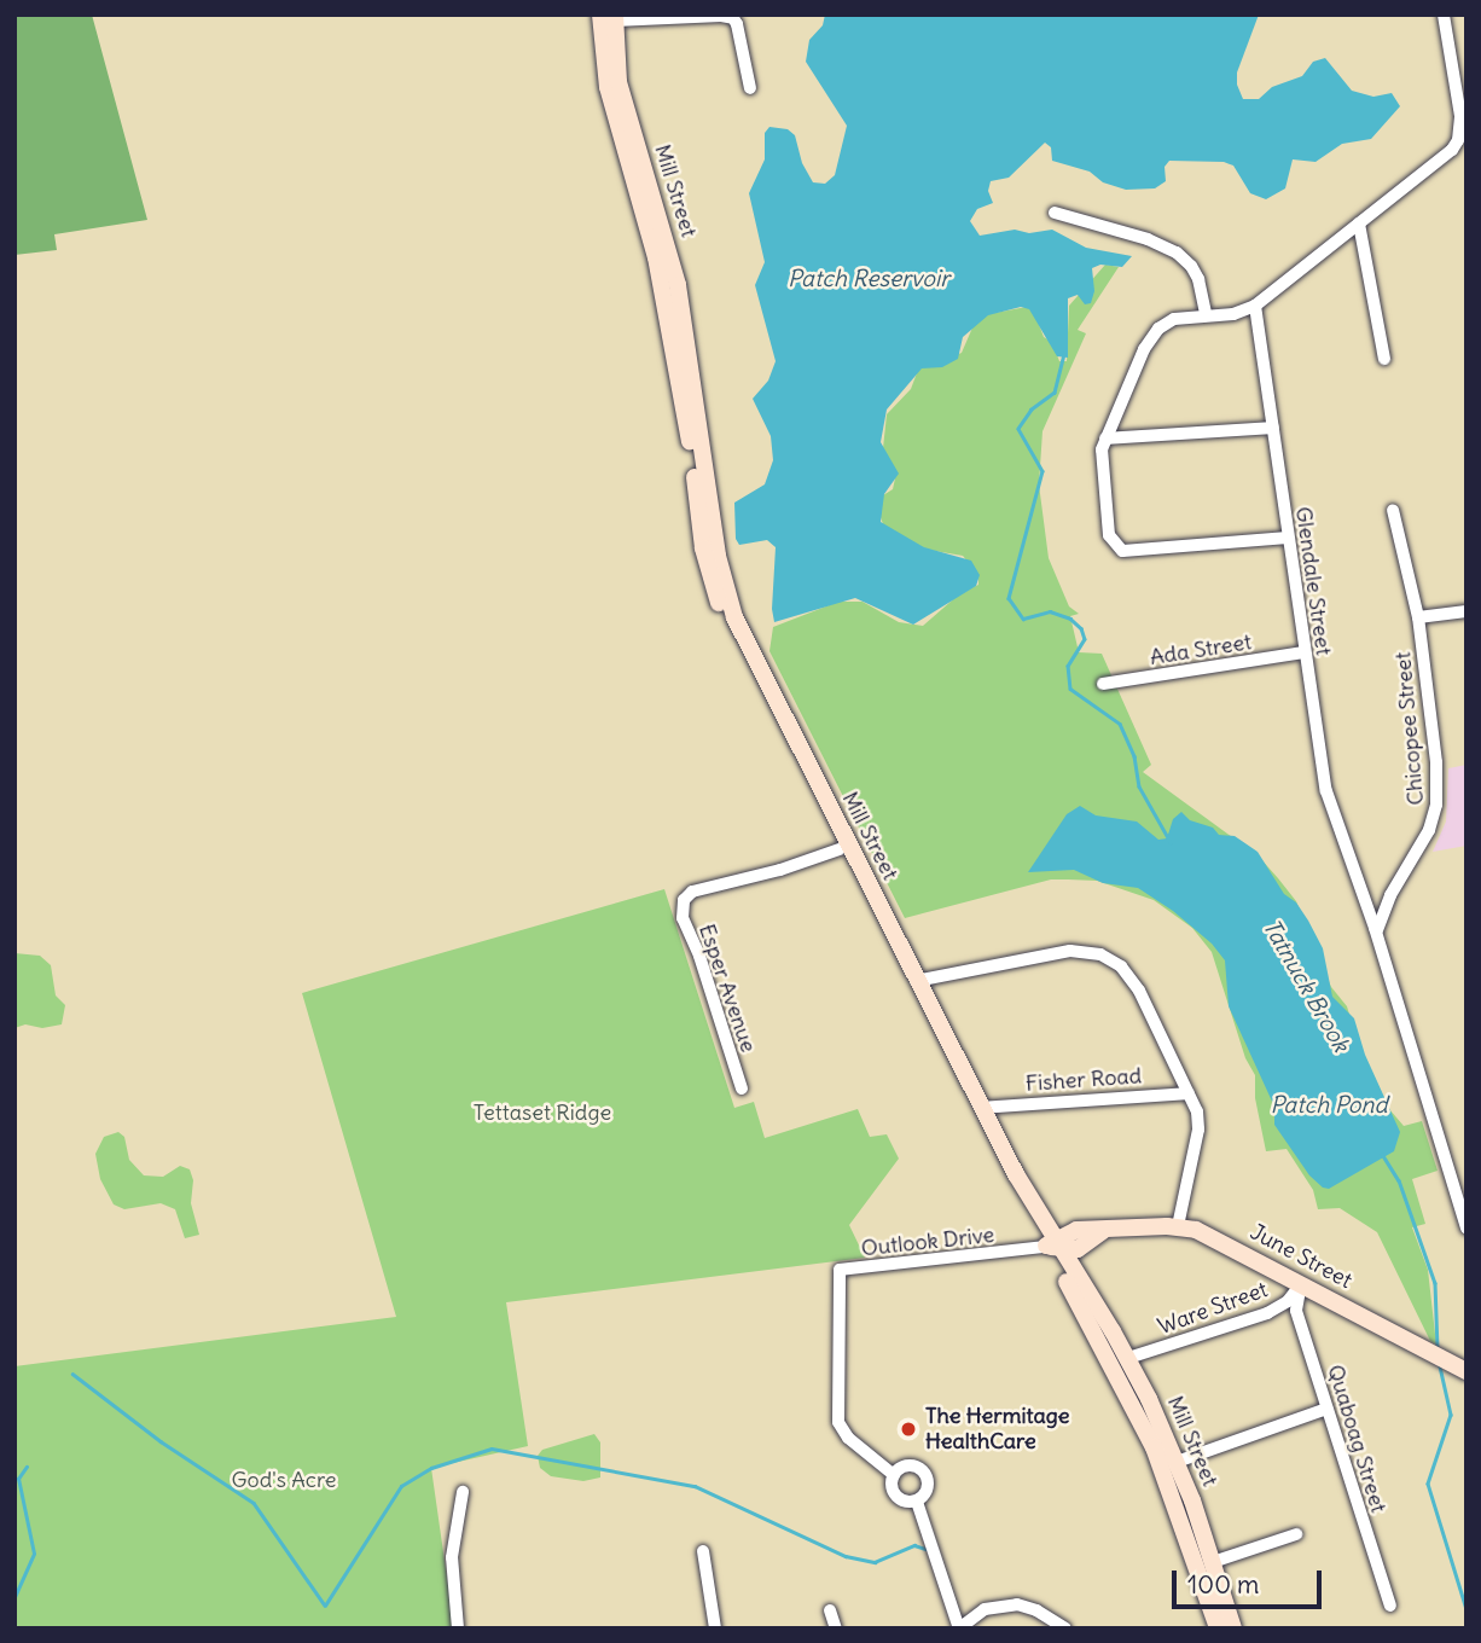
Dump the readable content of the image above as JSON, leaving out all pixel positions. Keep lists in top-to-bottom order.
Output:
{
  "streets": {
    "main road": ["Mill Street", "June Street"],
    "street": [
      "Glendale Street",
      "Ada Street",
      "Chicopee Street",
      "Esper Avenue",
      "Fisher Road",
      "Outlook Drive",
      "Ware Street",
      "Quaboag Street"
    ]
  },
  "crossings": [
    ["Mill Street", "Esper Avenue"],
    ["Mill Street", "Fisher Road"],
    ["Mill Street", "Outlook Drive"],
    ["Mill Street", "June Street"],
    ["Mill Street", "Ware Street"],
    ["Glendale Street", "Ada Street"],
    ["Glendale Street", "Chicopee Street"],
    ["Outlook Drive", "June Street"],
    ["June Street", "Ware Street"],
    ["June Street", "Quaboag Street"],
    ["Ware Street", "Quaboag Street"]
  ],
  "water": ["Patch Reservoir", "Tatnuck Brook", "Patch Pond"],
  "parks": ["Tettaset Ridge", "God's Acre"],
  "places": ["The Hermitage HealthCare"],
  "scale_bar": "100 m"
}
